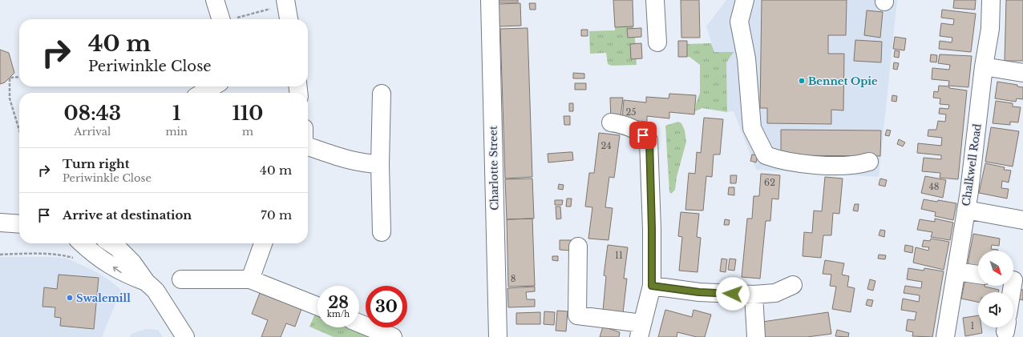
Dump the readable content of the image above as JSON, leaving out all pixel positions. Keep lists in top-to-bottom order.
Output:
{
  "streets": {
    "street": ["Chalkwell Road", "Charlotte Street"]
  },
  "places": ["Bennet Opie", "Swalemill"],
  "house_numbers": [
    "25",
    "24",
    "62",
    "48",
    "11",
    "8",
    "1"
  ],
  "north": "bottom right",
  "page": {
    "turn": ["40 m", "Periwinkle Close"],
    "eta": [
      "08:43",
      "Arrival",
      "1",
      "min",
      "110",
      "m"
    ],
    "list": [
      {
        "name": "Turn right",
        "note": "Periwinkle Close",
        "value": "40 m"
      },
      {
        "name": "Arrive at destination",
        "value": "70 m"
      }
    ],
    "speed": "28 km/h",
    "limit": "30"
  }
}
